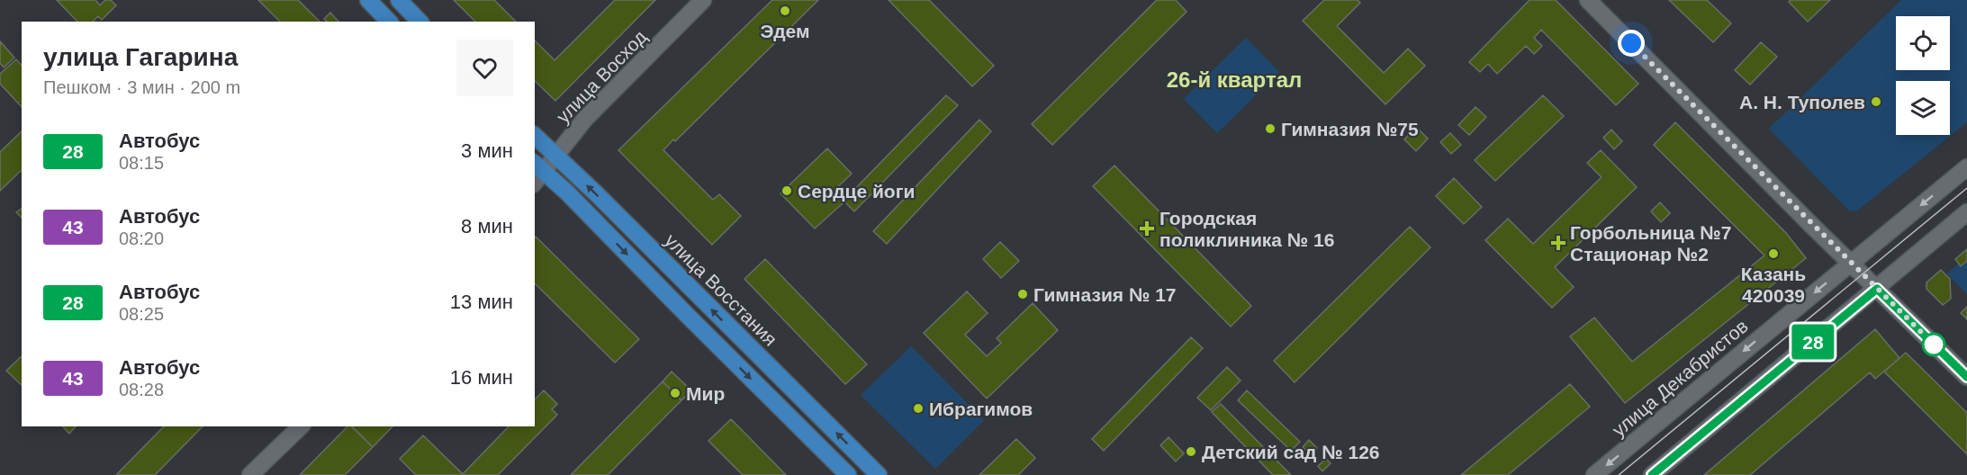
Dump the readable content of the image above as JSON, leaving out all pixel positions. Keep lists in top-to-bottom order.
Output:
{
  "streets": {
    "main road": ["улица Восход", "улица Восстания", "улица Декабристов"]
  },
  "crossings": [
    ["улица Восход", "улица Восстания"]
  ],
  "districts": ["26-й квартал"],
  "places": {
    "other": [
      "Эдем",
      "А. Н. Туполев",
      "Гимназия №75",
      "Сердце йоги",
      "Казань 420039",
      "Гимназия № 17",
      "Мир",
      "Ибрагимов",
      "Детский сад № 126"
    ],
    "health": ["Городская поликлиника № 16", "Горбольница №7 Стационар №2"]
  },
  "lines": ["bus line 28"],
  "page": {
    "on_map": "28",
    "heading": ["улица Гагарина", "Пешком · 3 мин · 200 m"],
    "list": [
      {
        "mark": "28",
        "name": "Автобус",
        "note": "08:15",
        "value": "3 мин"
      },
      {
        "mark": "43",
        "name": "Автобус",
        "note": "08:20",
        "value": "8 мин"
      },
      {
        "mark": "28",
        "name": "Автобус",
        "note": "08:25",
        "value": "13 мин"
      },
      {
        "mark": "43",
        "name": "Автобус",
        "note": "08:28",
        "value": "16 мин"
      }
    ]
  }
}
